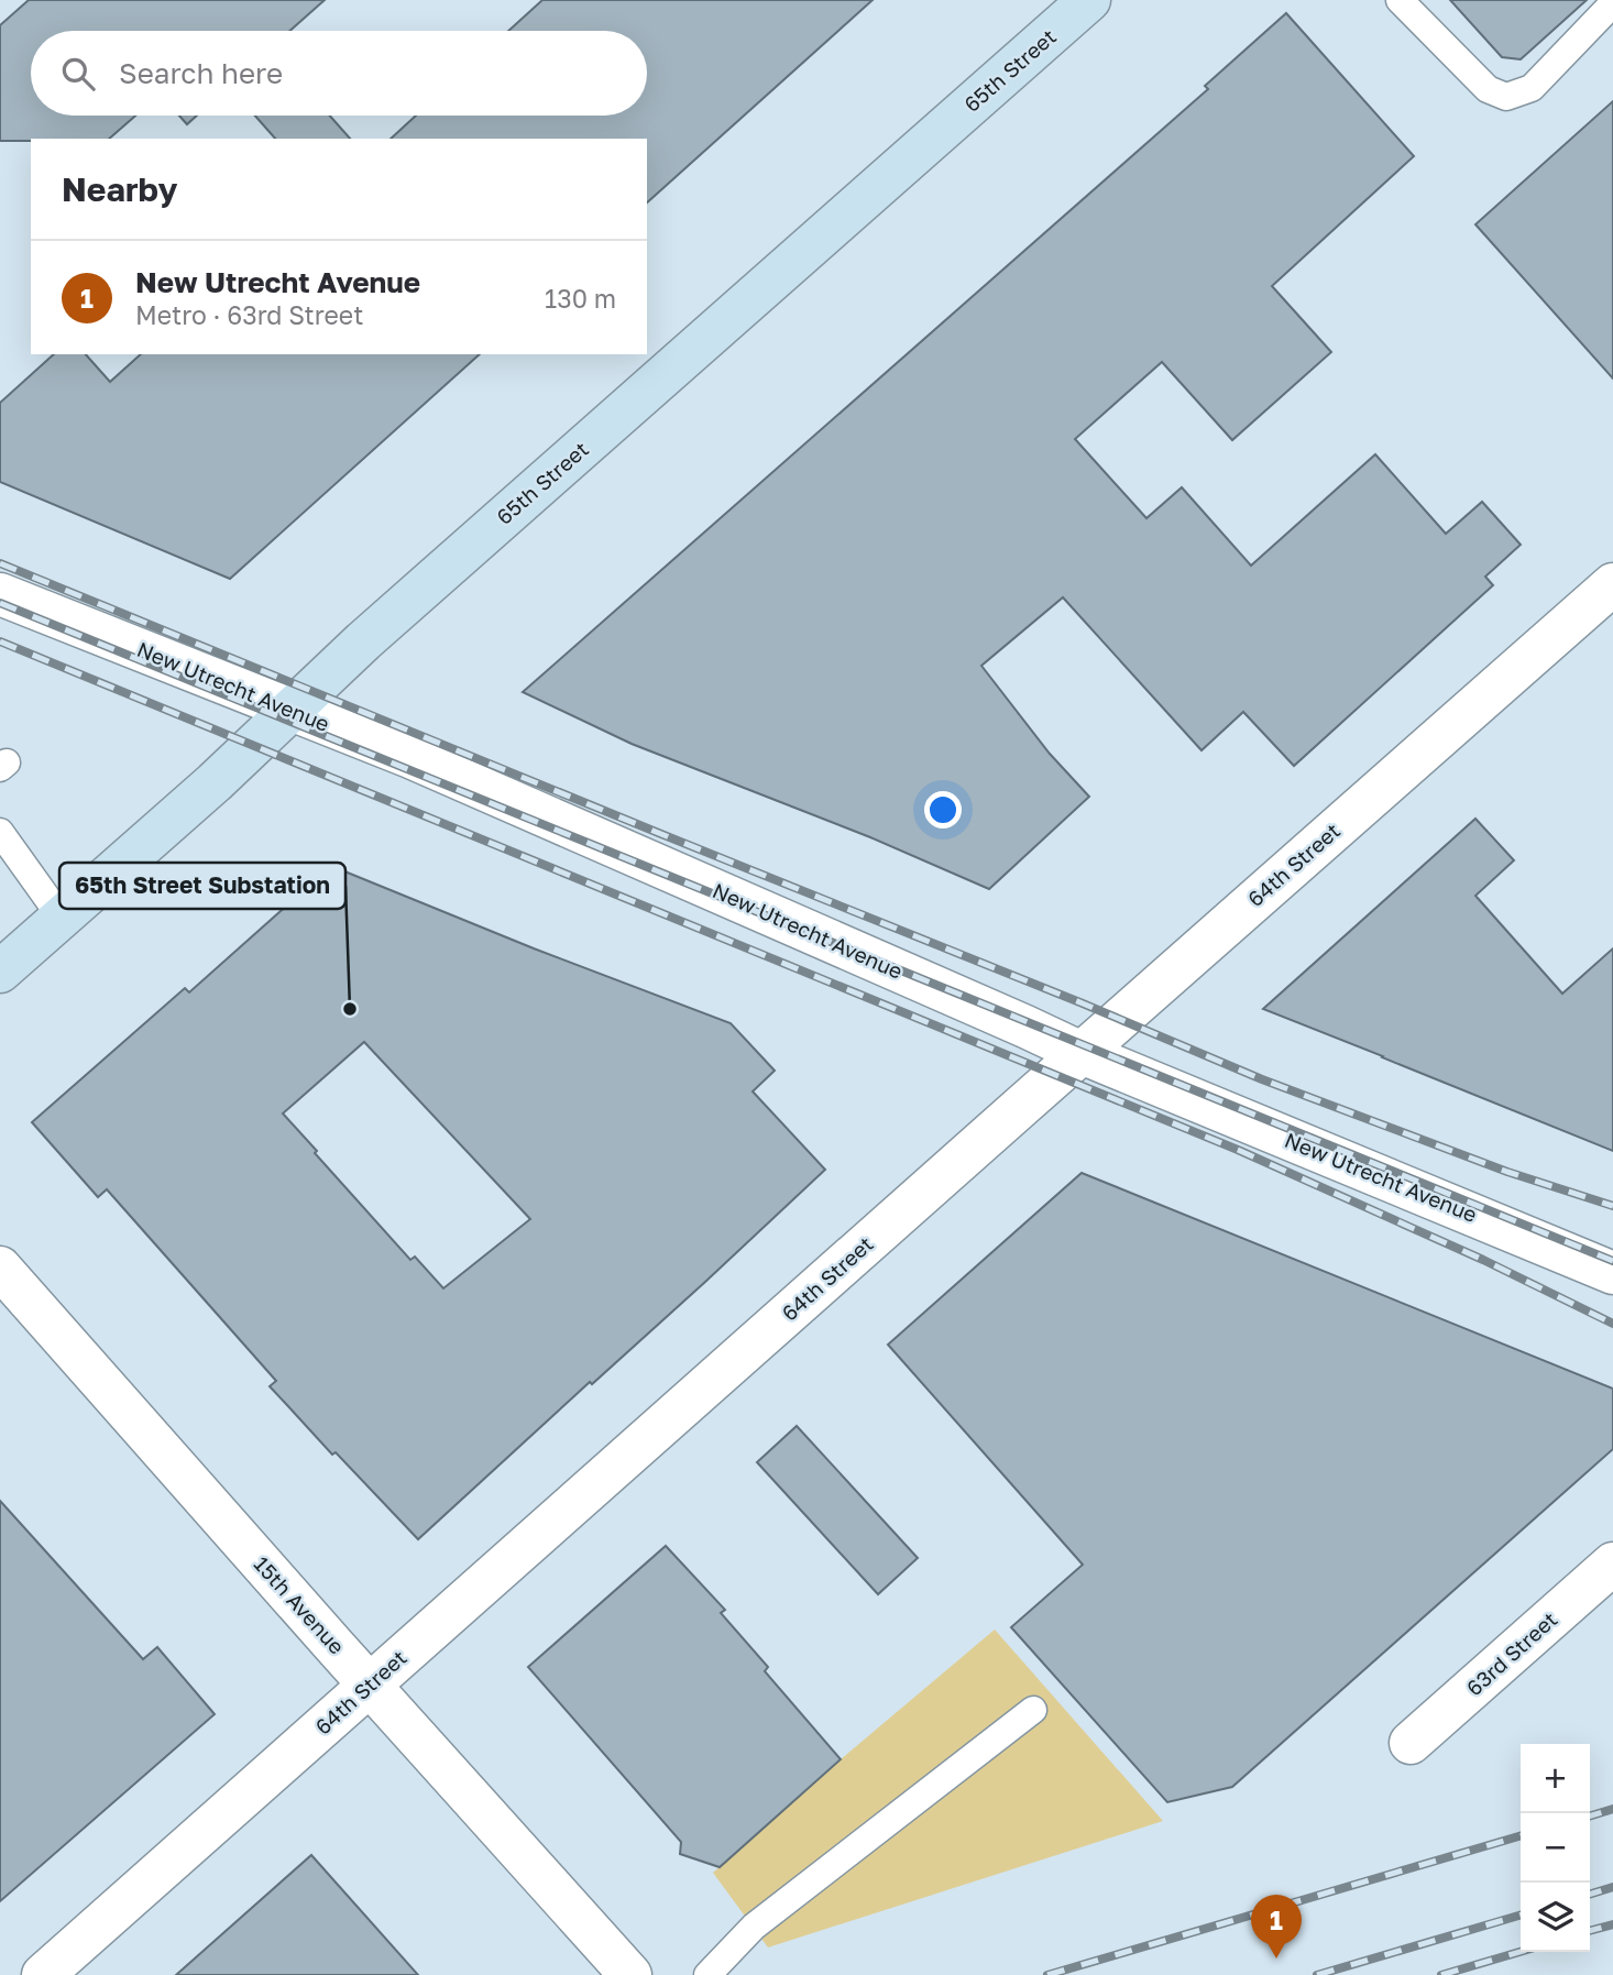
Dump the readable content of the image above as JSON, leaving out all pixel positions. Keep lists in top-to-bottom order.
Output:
{
  "streets": {
    "main road": ["65th Street"],
    "street": [
      "New Utrecht Avenue",
      "64th Street",
      "15th Avenue",
      "63rd Street"
    ]
  },
  "crossings": [
    ["65th Street", "New Utrecht Avenue"],
    ["New Utrecht Avenue", "64th Street"],
    ["64th Street", "15th Avenue"]
  ],
  "places": ["65th Street Substation"],
  "page": {
    "search": "Search here",
    "heading": "Nearby",
    "list": [
      {
        "mark": "1",
        "name": "New Utrecht Avenue",
        "note": "Metro · 63rd Street",
        "value": "130 m"
      }
    ],
    "map_buttons": ["+", "−"],
    "pins": "1"
  }
}
